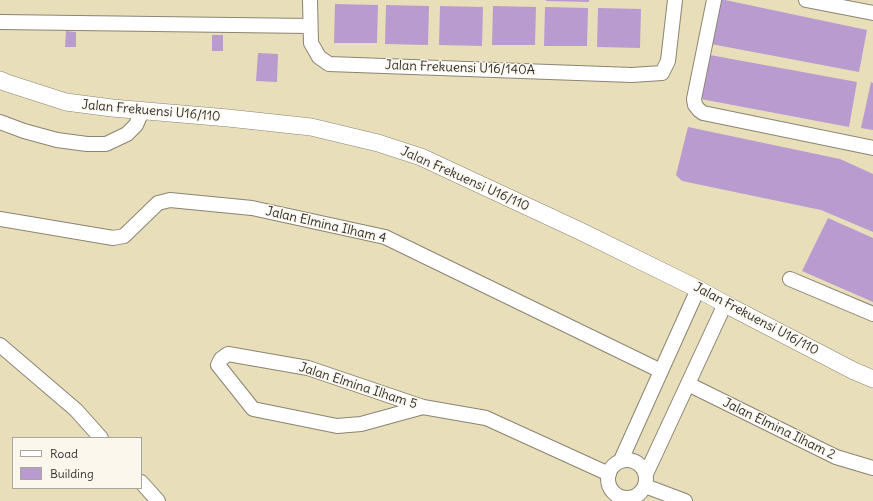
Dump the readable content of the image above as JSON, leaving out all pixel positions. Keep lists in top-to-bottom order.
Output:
{
  "streets": {
    "street": [
      "Jalan Frekuensi U16/140A",
      "Jalan Frekuensi U16/110",
      "Jalan Elmina Ilham 4",
      "Jalan Elmina Ilham 5",
      "Jalan Elmina Ilham 2"
    ]
  },
  "legend": ["Road", "Building"]
}
